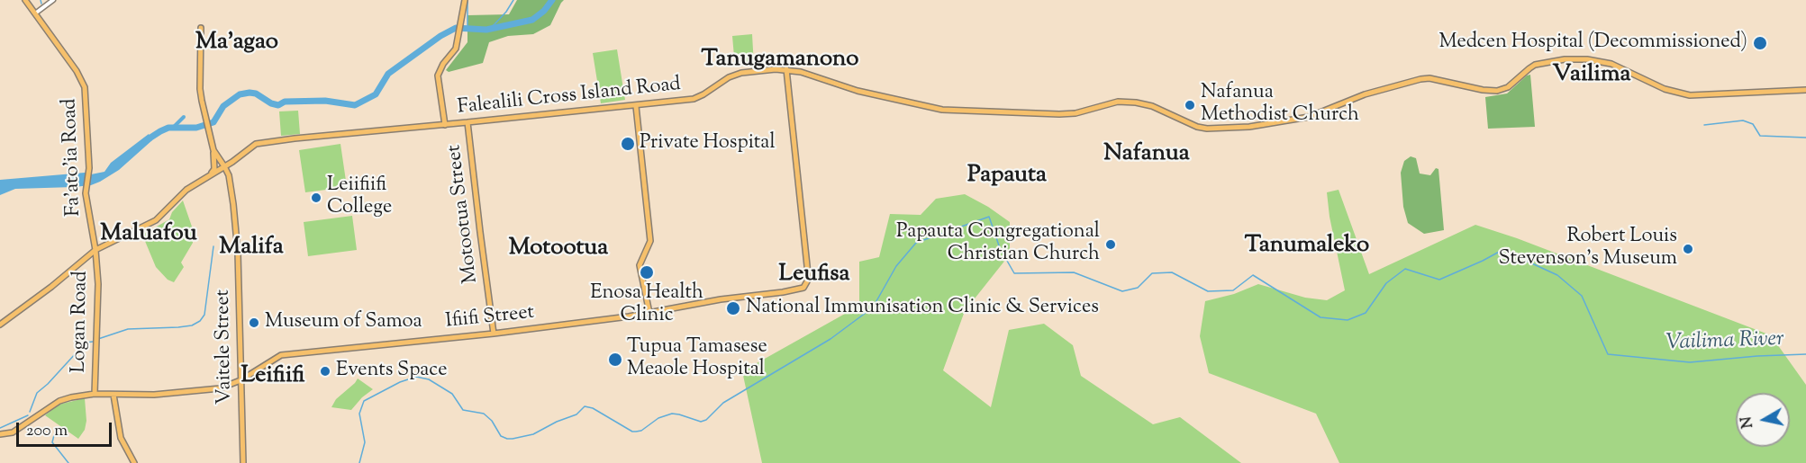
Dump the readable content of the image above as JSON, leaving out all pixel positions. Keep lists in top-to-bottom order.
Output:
{
  "streets": {
    "main road": [
      "Falealili Cross Island Road",
      "Fa'ato'ia Road",
      "Motootua Street",
      "Ifiifi Street",
      "Logan Road",
      "Vaitele Street"
    ]
  },
  "crossings": [
    ["Falealili Cross Island Road", "Fa'ato'ia Road"],
    ["Falealili Cross Island Road", "Motootua Street"],
    ["Falealili Cross Island Road", "Ifiifi Street"],
    ["Falealili Cross Island Road", "Logan Road"],
    ["Falealili Cross Island Road", "Vaitele Street"],
    ["Fa'ato'ia Road", "Logan Road"],
    ["Motootua Street", "Ifiifi Street"],
    ["Ifiifi Street", "Logan Road"],
    ["Ifiifi Street", "Vaitele Street"]
  ],
  "districts": [
    "Ma'agao",
    "Tanugamanono",
    "Vailima",
    "Nafanua",
    "Papauta",
    "Maluafou",
    "Tanumaleko",
    "Malifa",
    "Motootua",
    "Leufisa",
    "Leifiifi"
  ],
  "water": ["Vailima River"],
  "places": [
    "Medcen Hospital (Decommissioned)",
    "Nafanua Methodist Church",
    "Private Hospital",
    "Leiifiifi College",
    "Papauta Congregational Christian Church",
    "Robert Louis Stevenson's Museum",
    "Enosa Health Clinic",
    "National Immunisation Clinic & Services",
    "Museum of Samoa",
    "Tupua Tamasese Meaole Hospital",
    "Events Space"
  ],
  "scale_bar": "200 m",
  "north": "left"
}
